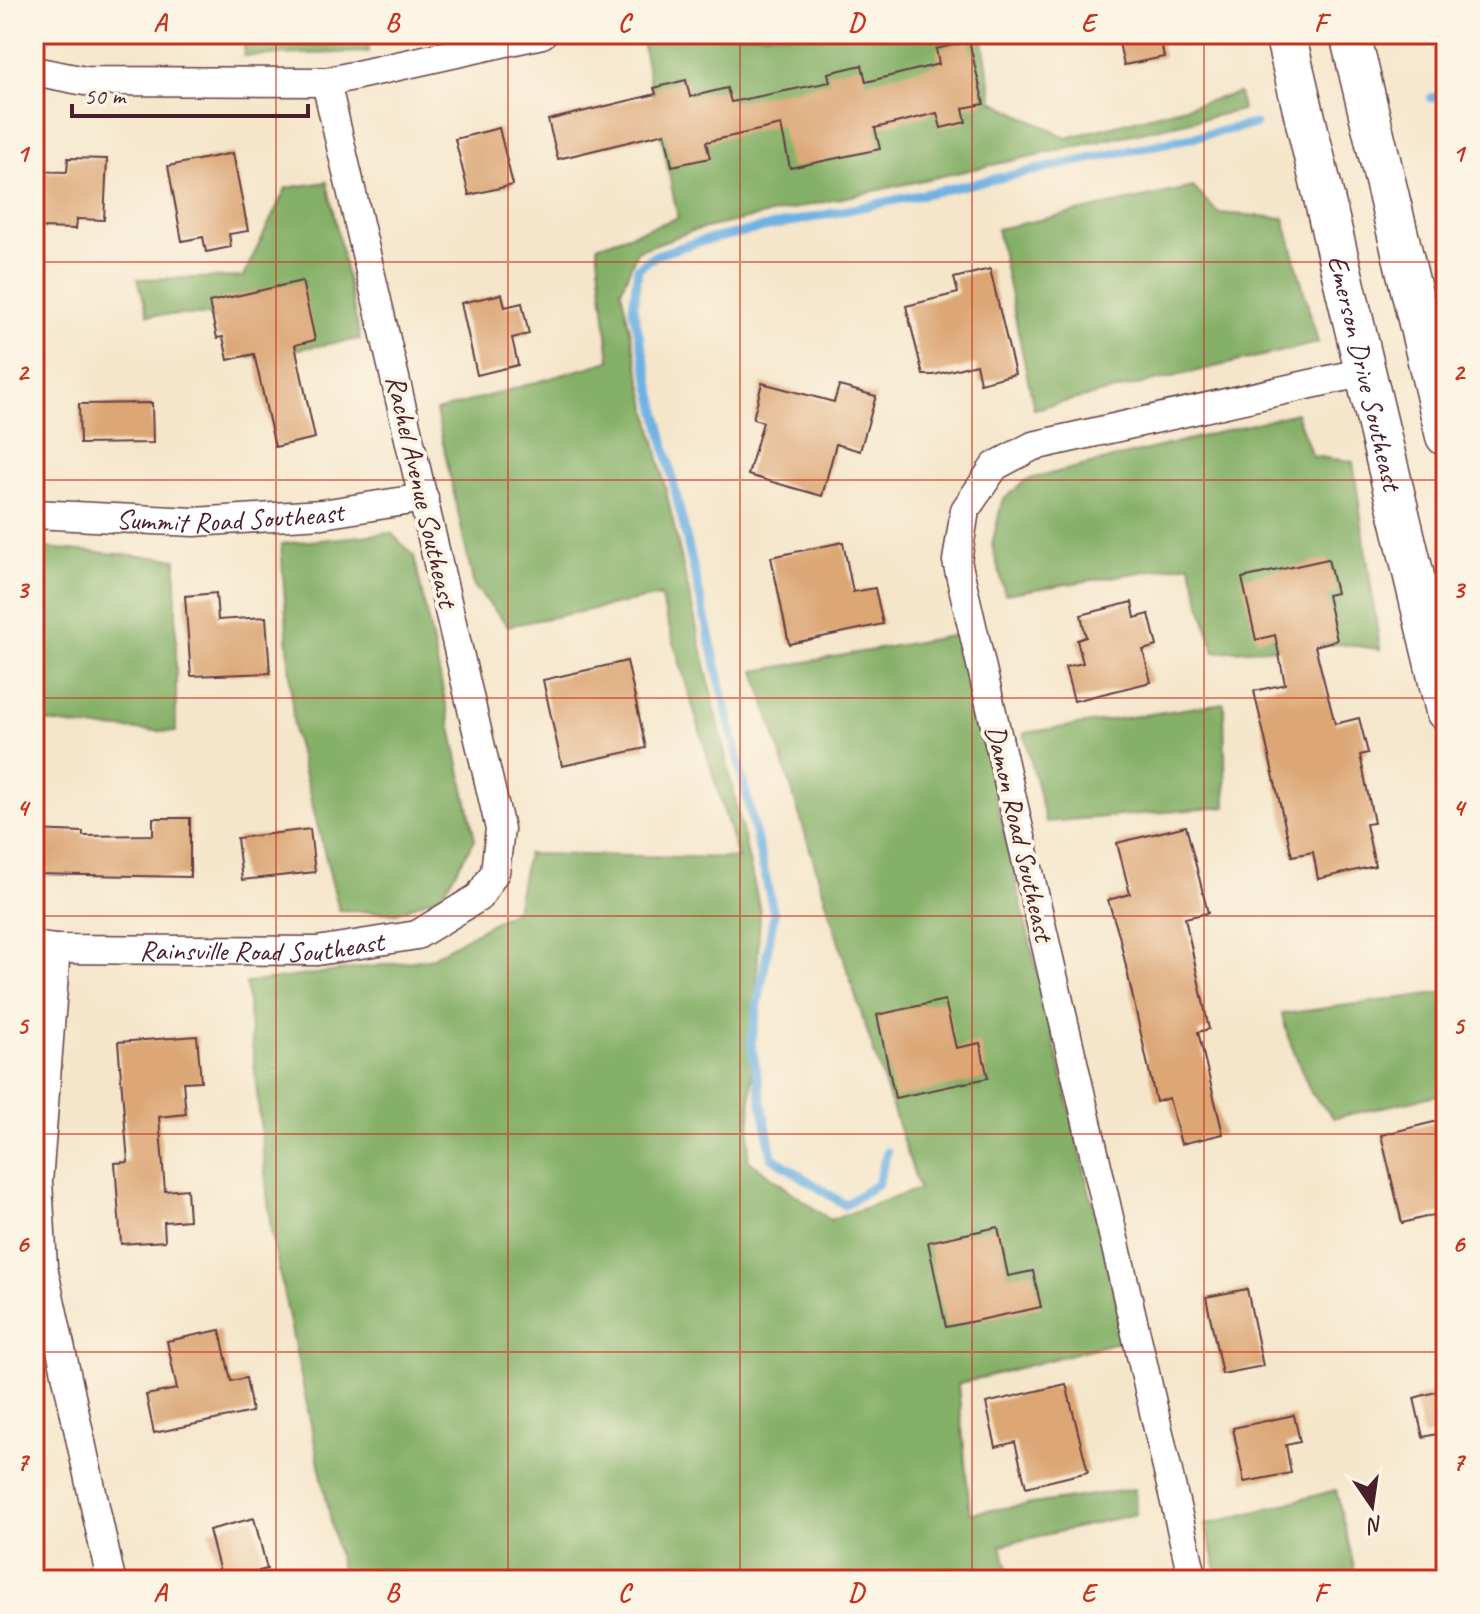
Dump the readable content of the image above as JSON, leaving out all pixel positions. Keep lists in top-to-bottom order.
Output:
{
  "streets": {
    "street": [
      "Emerson Drive Southeast",
      "Rachel Avenue Southeast",
      "Summit Road Southeast",
      "Damon Road Southeast",
      "Rainsville Road Southeast"
    ]
  },
  "crossings": [
    ["Emerson Drive Southeast", "Damon Road Southeast"],
    ["Rachel Avenue Southeast", "Summit Road Southeast"],
    ["Rachel Avenue Southeast", "Rainsville Road Southeast"]
  ],
  "scale_bar": "50 m",
  "north": "bottom",
  "grid": {
    "columns": [
      "A",
      "B",
      "C",
      "D",
      "E",
      "F"
    ],
    "rows": [
      "1",
      "2",
      "3",
      "4",
      "5",
      "6",
      "7"
    ]
  }
}
